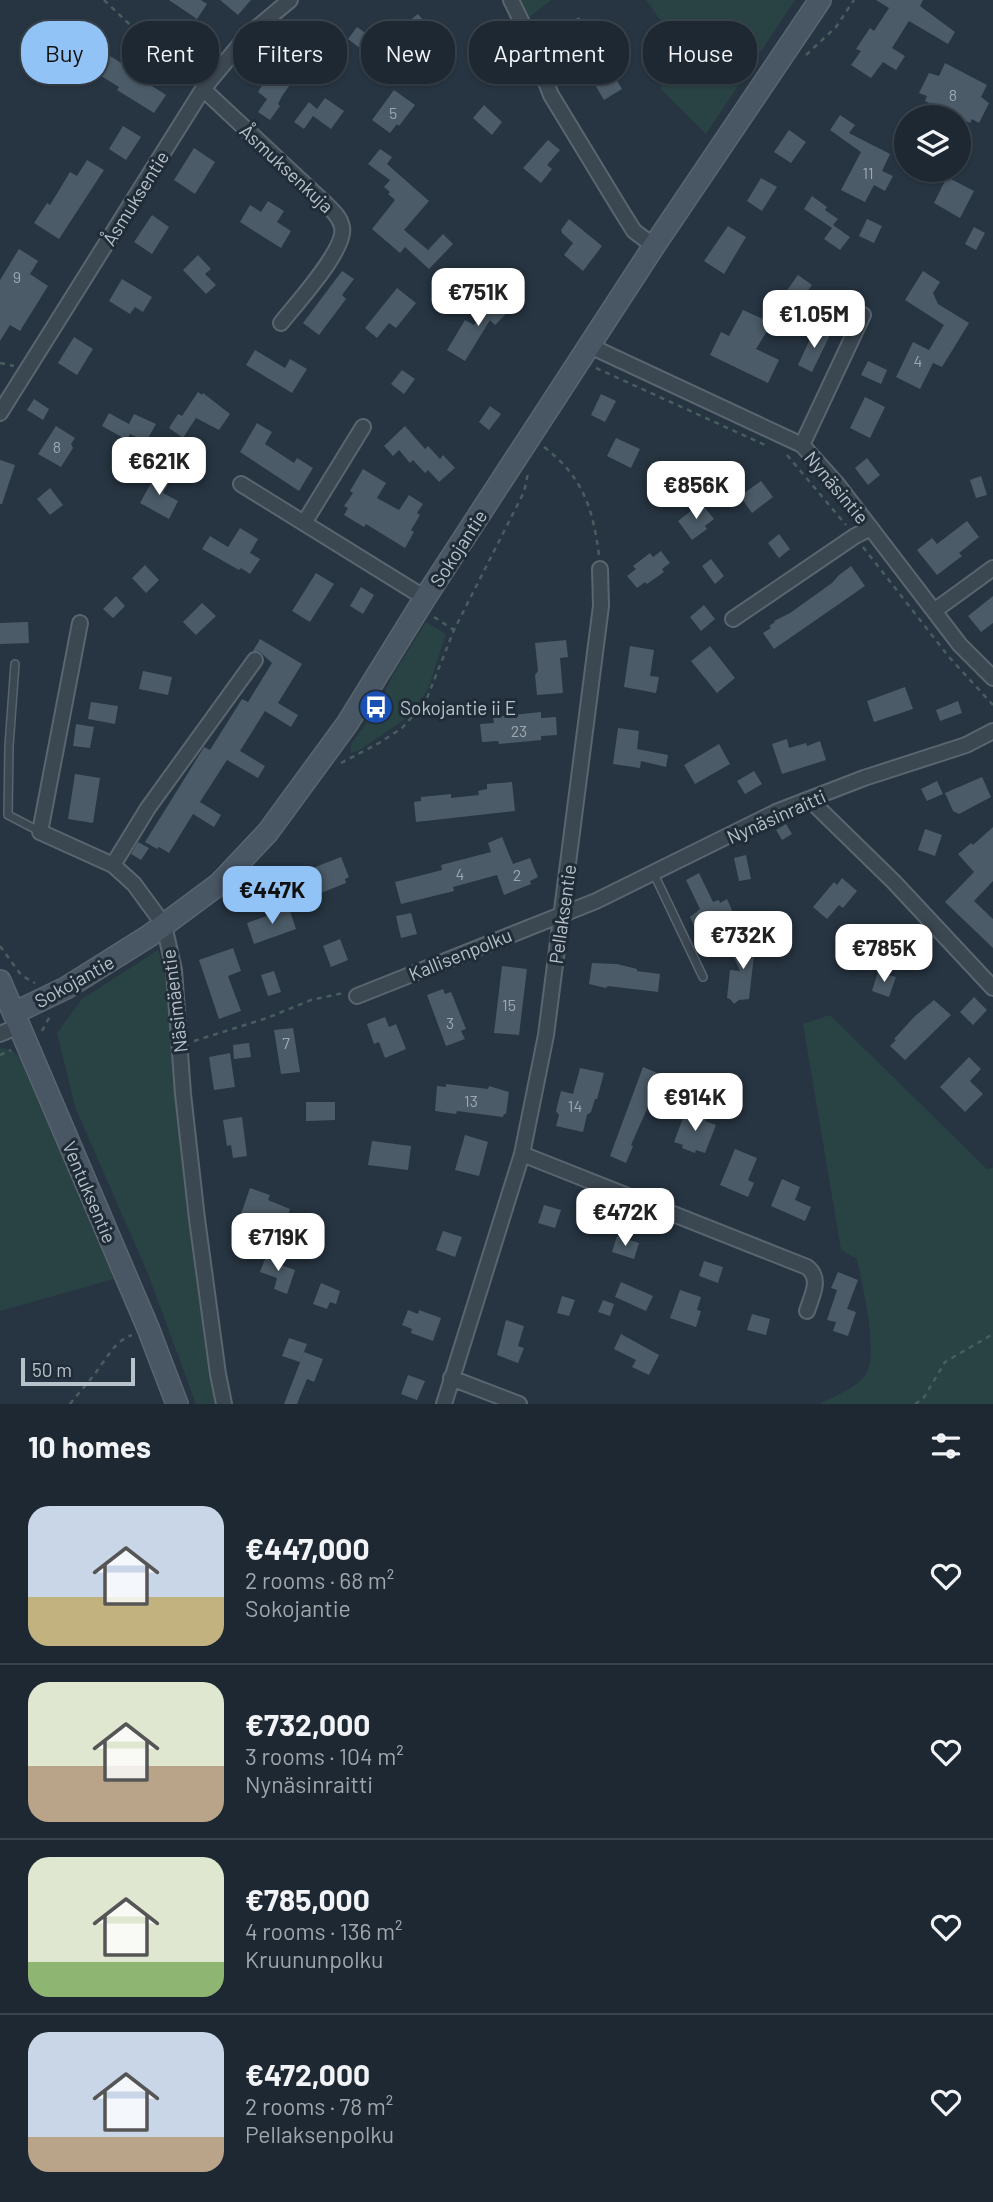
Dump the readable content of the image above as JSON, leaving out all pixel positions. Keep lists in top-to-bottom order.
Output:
{
  "streets": {
    "street": [
      "Åsmuksenkuja",
      "Åsmuksentie",
      "Nynäsintie",
      "Sokojantie",
      "Nynäsinraitti",
      "Pellaksentie",
      "Kallisenpolku",
      "Näsimäentie",
      "Ventuksentie"
    ]
  },
  "crossings": [
    ["Åsmuksenkuja", "Åsmuksentie"],
    ["Nynäsintie", "Sokojantie"],
    ["Sokojantie", "Näsimäentie"],
    ["Sokojantie", "Ventuksentie"],
    ["Nynäsinraitti", "Pellaksentie"],
    ["Nynäsinraitti", "Kallisenpolku"],
    ["Pellaksentie", "Kallisenpolku"]
  ],
  "places": {
    "bus stop": ["Sokojantie ii E"]
  },
  "house_numbers": [
    "8",
    "5",
    "11",
    "9",
    "4",
    "8",
    "23",
    "4",
    "2",
    "15",
    "3",
    "7",
    "13",
    "14"
  ],
  "scale_bar": "50 m",
  "page": {
    "chip": [
      "Buy",
      "Rent",
      "Filters",
      "New",
      "Apartment",
      "House"
    ],
    "price": [
      "€751K",
      "€1.05M",
      "€621K",
      "€856K",
      "€447K",
      "€732K",
      "€785K",
      "€914K",
      "€472K",
      "€719K"
    ],
    "scale": "50 m",
    "heading": "10 homes",
    "list": [
      {
        "name": "€447,000",
        "note": "2 rooms · 68 m² · Sokojantie"
      },
      {
        "name": "€732,000",
        "note": "3 rooms · 104 m² · Nynäsinraitti"
      },
      {
        "name": "€785,000",
        "note": "4 rooms · 136 m² · Kruununpolku"
      },
      {
        "name": "€472,000",
        "note": "2 rooms · 78 m² · Pellaksenpolku"
      }
    ]
  }
}
